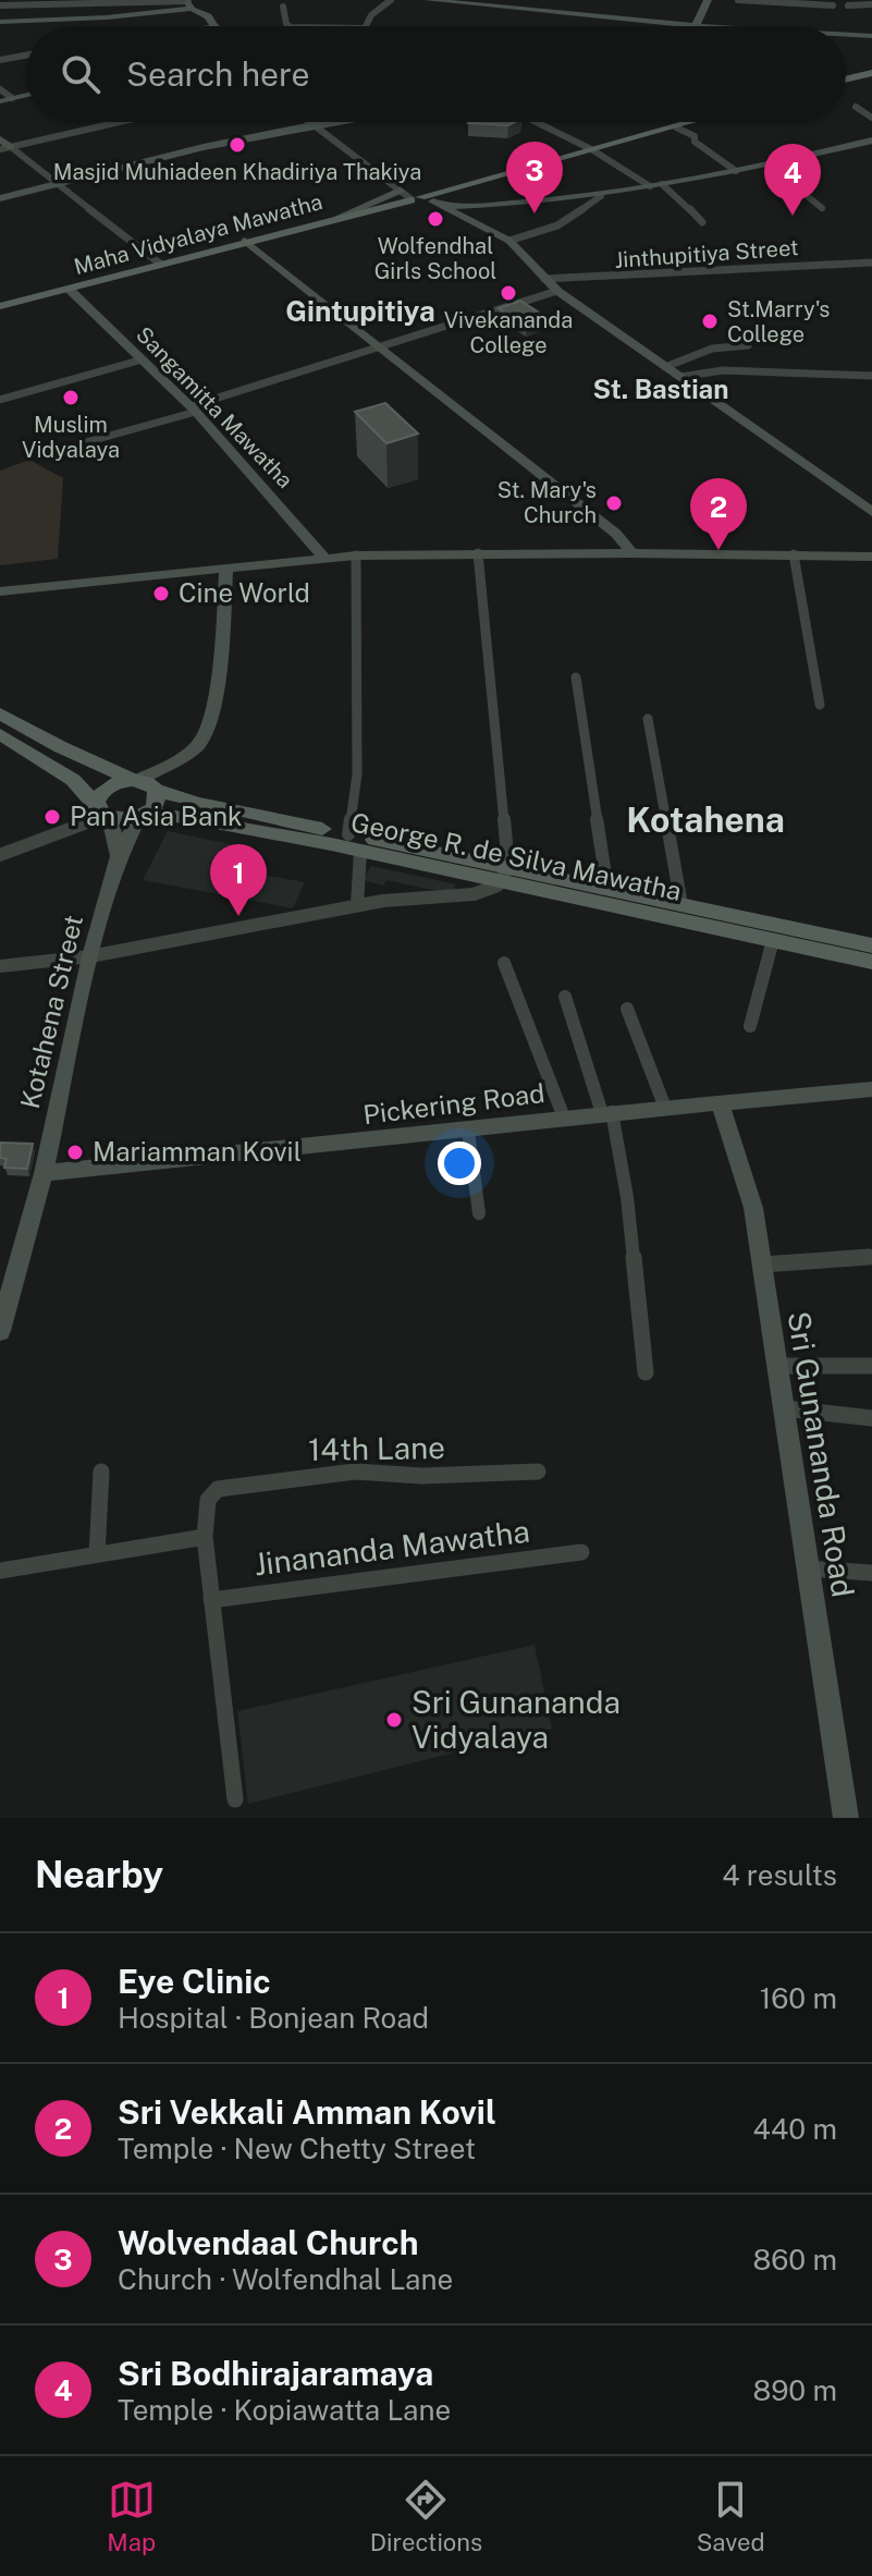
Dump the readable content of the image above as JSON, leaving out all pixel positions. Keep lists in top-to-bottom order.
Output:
{
  "streets": {
    "main road": ["Maha Vidyalaya Mawatha", "George R. de Silva Mawatha"],
    "street": [
      "Jinthupitiya Street",
      "Sangamitta Mawatha",
      "Kotahena Street",
      "Pickering Road",
      "14th Lane",
      "Sri Gunananda Road",
      "Jinananda Mawatha"
    ]
  },
  "crossings": [
    ["Maha Vidyalaya Mawatha", "Sangamitta Mawatha"],
    ["George R. de Silva Mawatha", "Kotahena Street"],
    ["Kotahena Street", "Pickering Road"],
    ["Pickering Road", "Sri Gunananda Road"]
  ],
  "districts": ["Gintupitiya", "St. Bastian", "Kotahena"],
  "places": [
    "Masjid Muhiadeen Khadiriya Thakiya",
    "Wolfendhal Girls School",
    "Vivekananda College",
    "St.Marry's College",
    "Muslim Vidyalaya",
    "St. Mary's Church",
    "Cine World",
    "Pan Asia Bank",
    "Mariamman Kovil",
    "Sri Gunananda Vidyalaya"
  ],
  "page": {
    "search": "Search here",
    "pins": [
      "3",
      "4",
      "2",
      "1"
    ],
    "heading": ["Nearby", "4 results"],
    "list": [
      {
        "mark": "1",
        "name": "Eye Clinic",
        "note": "Hospital · Bonjean Road",
        "value": "160 m"
      },
      {
        "mark": "2",
        "name": "Sri Vekkali Amman Kovil",
        "note": "Temple · New Chetty Street",
        "value": "440 m"
      },
      {
        "mark": "3",
        "name": "Wolvendaal Church",
        "note": "Church · Wolfendhal Lane",
        "value": "860 m"
      },
      {
        "mark": "4",
        "name": "Sri Bodhirajaramaya",
        "note": "Temple · Kopiawatta Lane",
        "value": "890 m"
      }
    ],
    "nav": ["Map", "Directions", "Saved"]
  }
}
